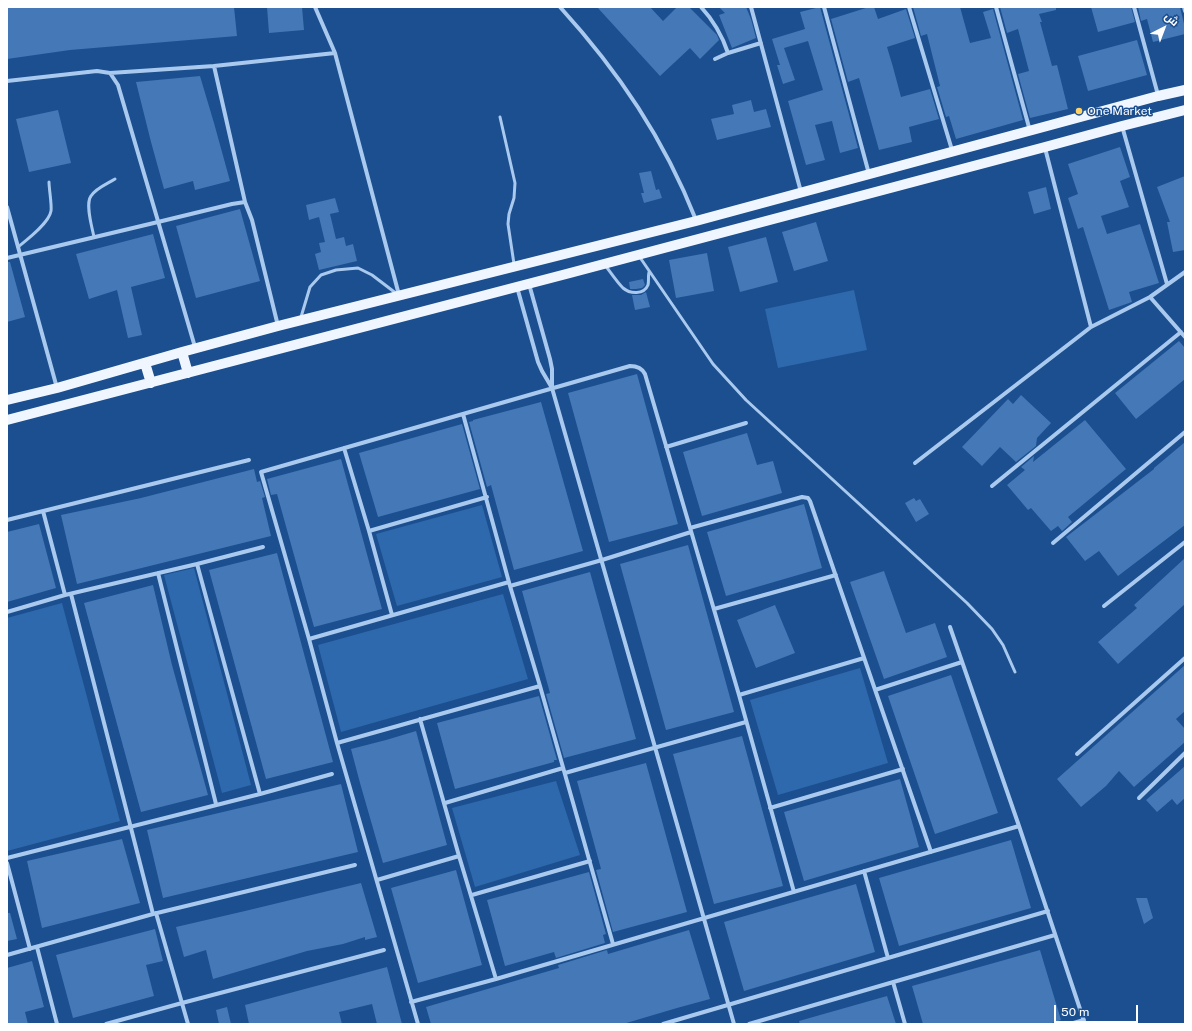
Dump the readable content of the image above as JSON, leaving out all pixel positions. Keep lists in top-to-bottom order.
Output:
{
  "places": ["One Market"],
  "scale_bar": "50 m",
  "north": "top right"
}
